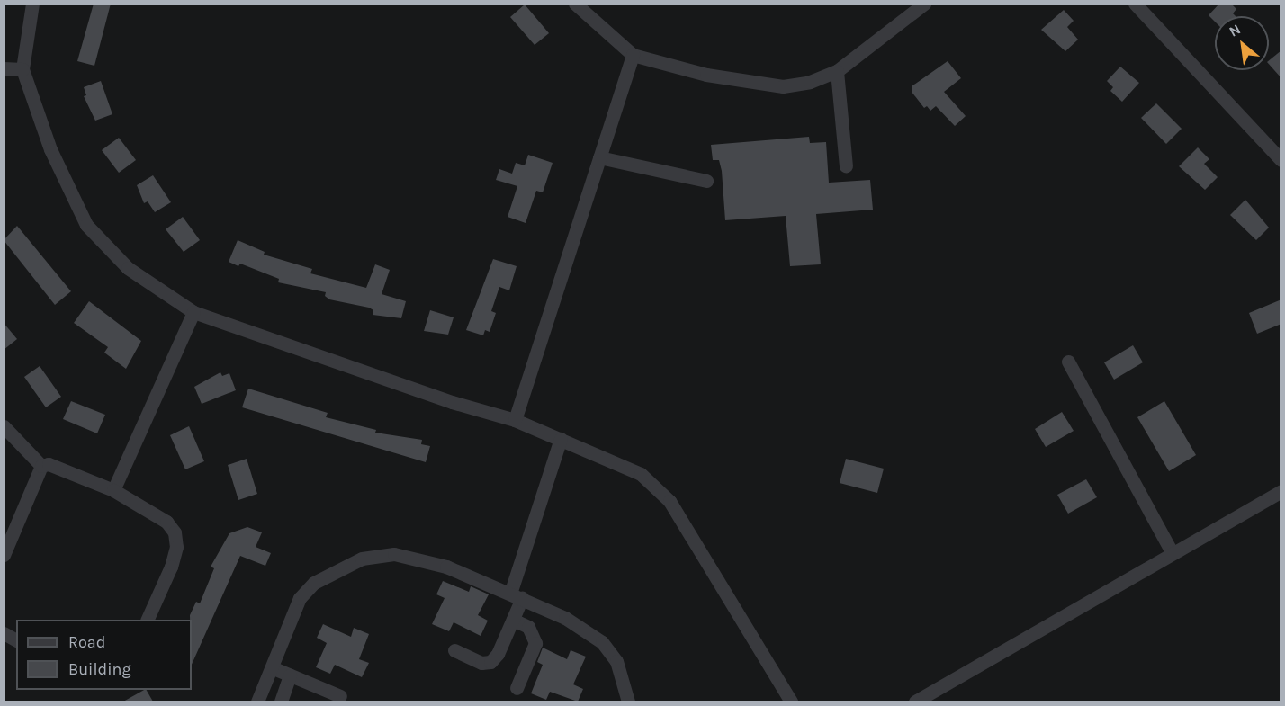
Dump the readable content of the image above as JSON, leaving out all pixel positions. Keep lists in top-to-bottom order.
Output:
{
  "legend": ["Road", "Building"],
  "north": "top left"
}
